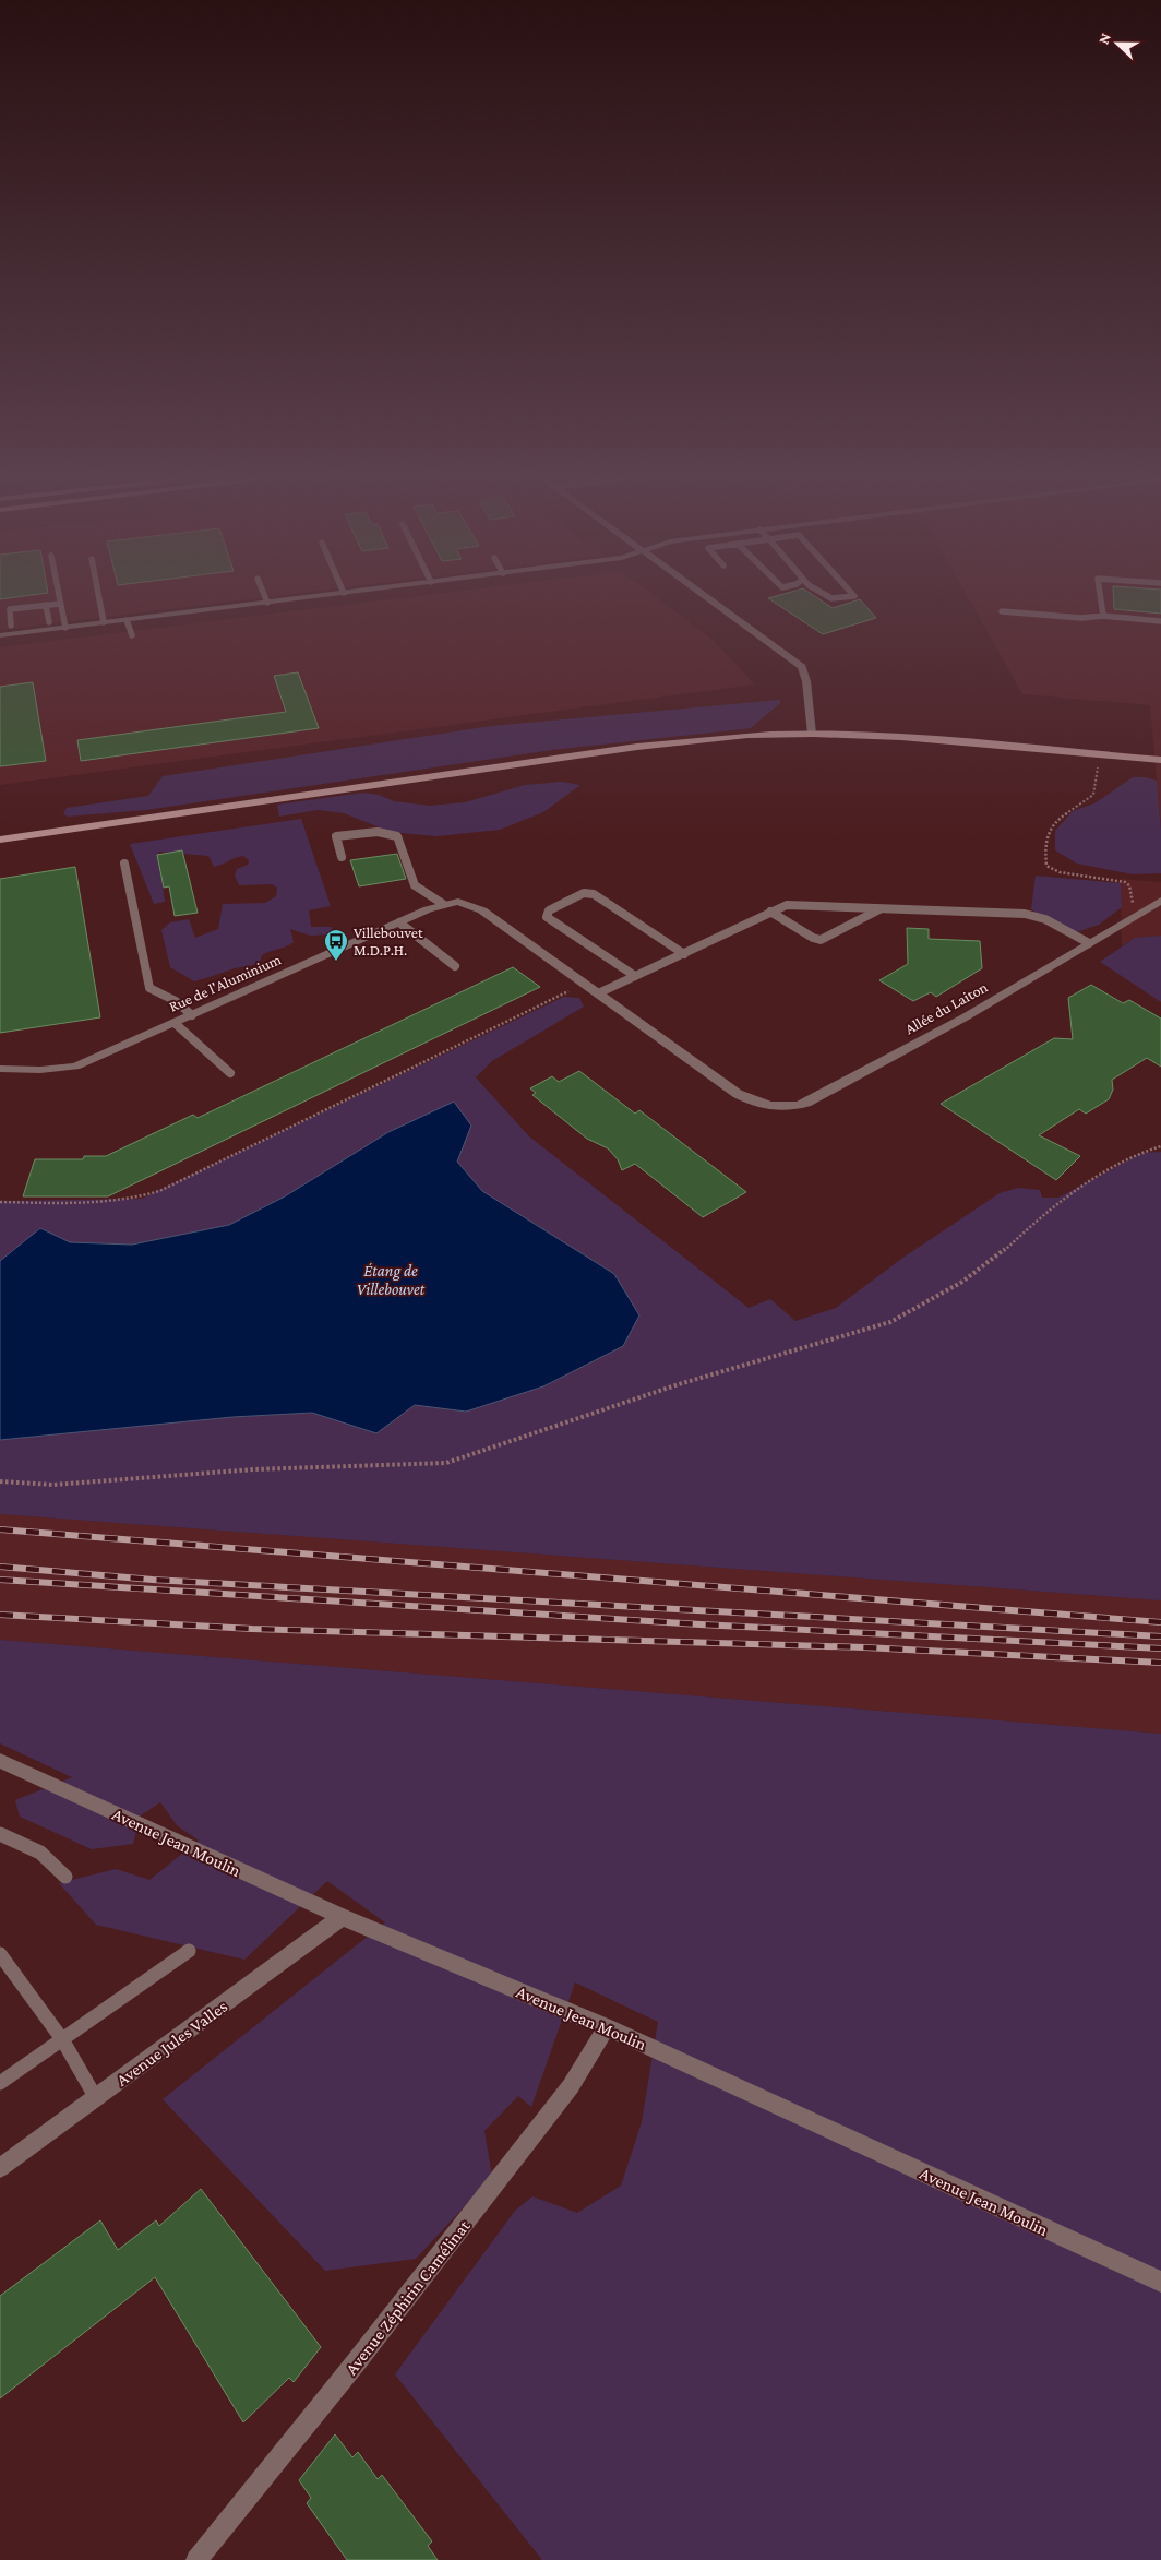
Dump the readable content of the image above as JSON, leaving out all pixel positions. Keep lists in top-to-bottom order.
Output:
{
  "streets": {
    "street": [
      "Rue de l'Aluminium",
      "Allée du Laiton",
      "Avenue Jean Moulin",
      "Avenue Jules Valles",
      "Avenue Zéphirin Camélinat"
    ]
  },
  "crossings": [
    ["Rue de l'Aluminium", "Allée du Laiton"],
    ["Avenue Jean Moulin", "Avenue Jules Valles"],
    ["Avenue Jean Moulin", "Avenue Zéphirin Camélinat"]
  ],
  "water": ["Étang de Villebouvet"],
  "places": {
    "bus stop": ["Villebouvet M.D.P.H."]
  },
  "north": "left"
}
